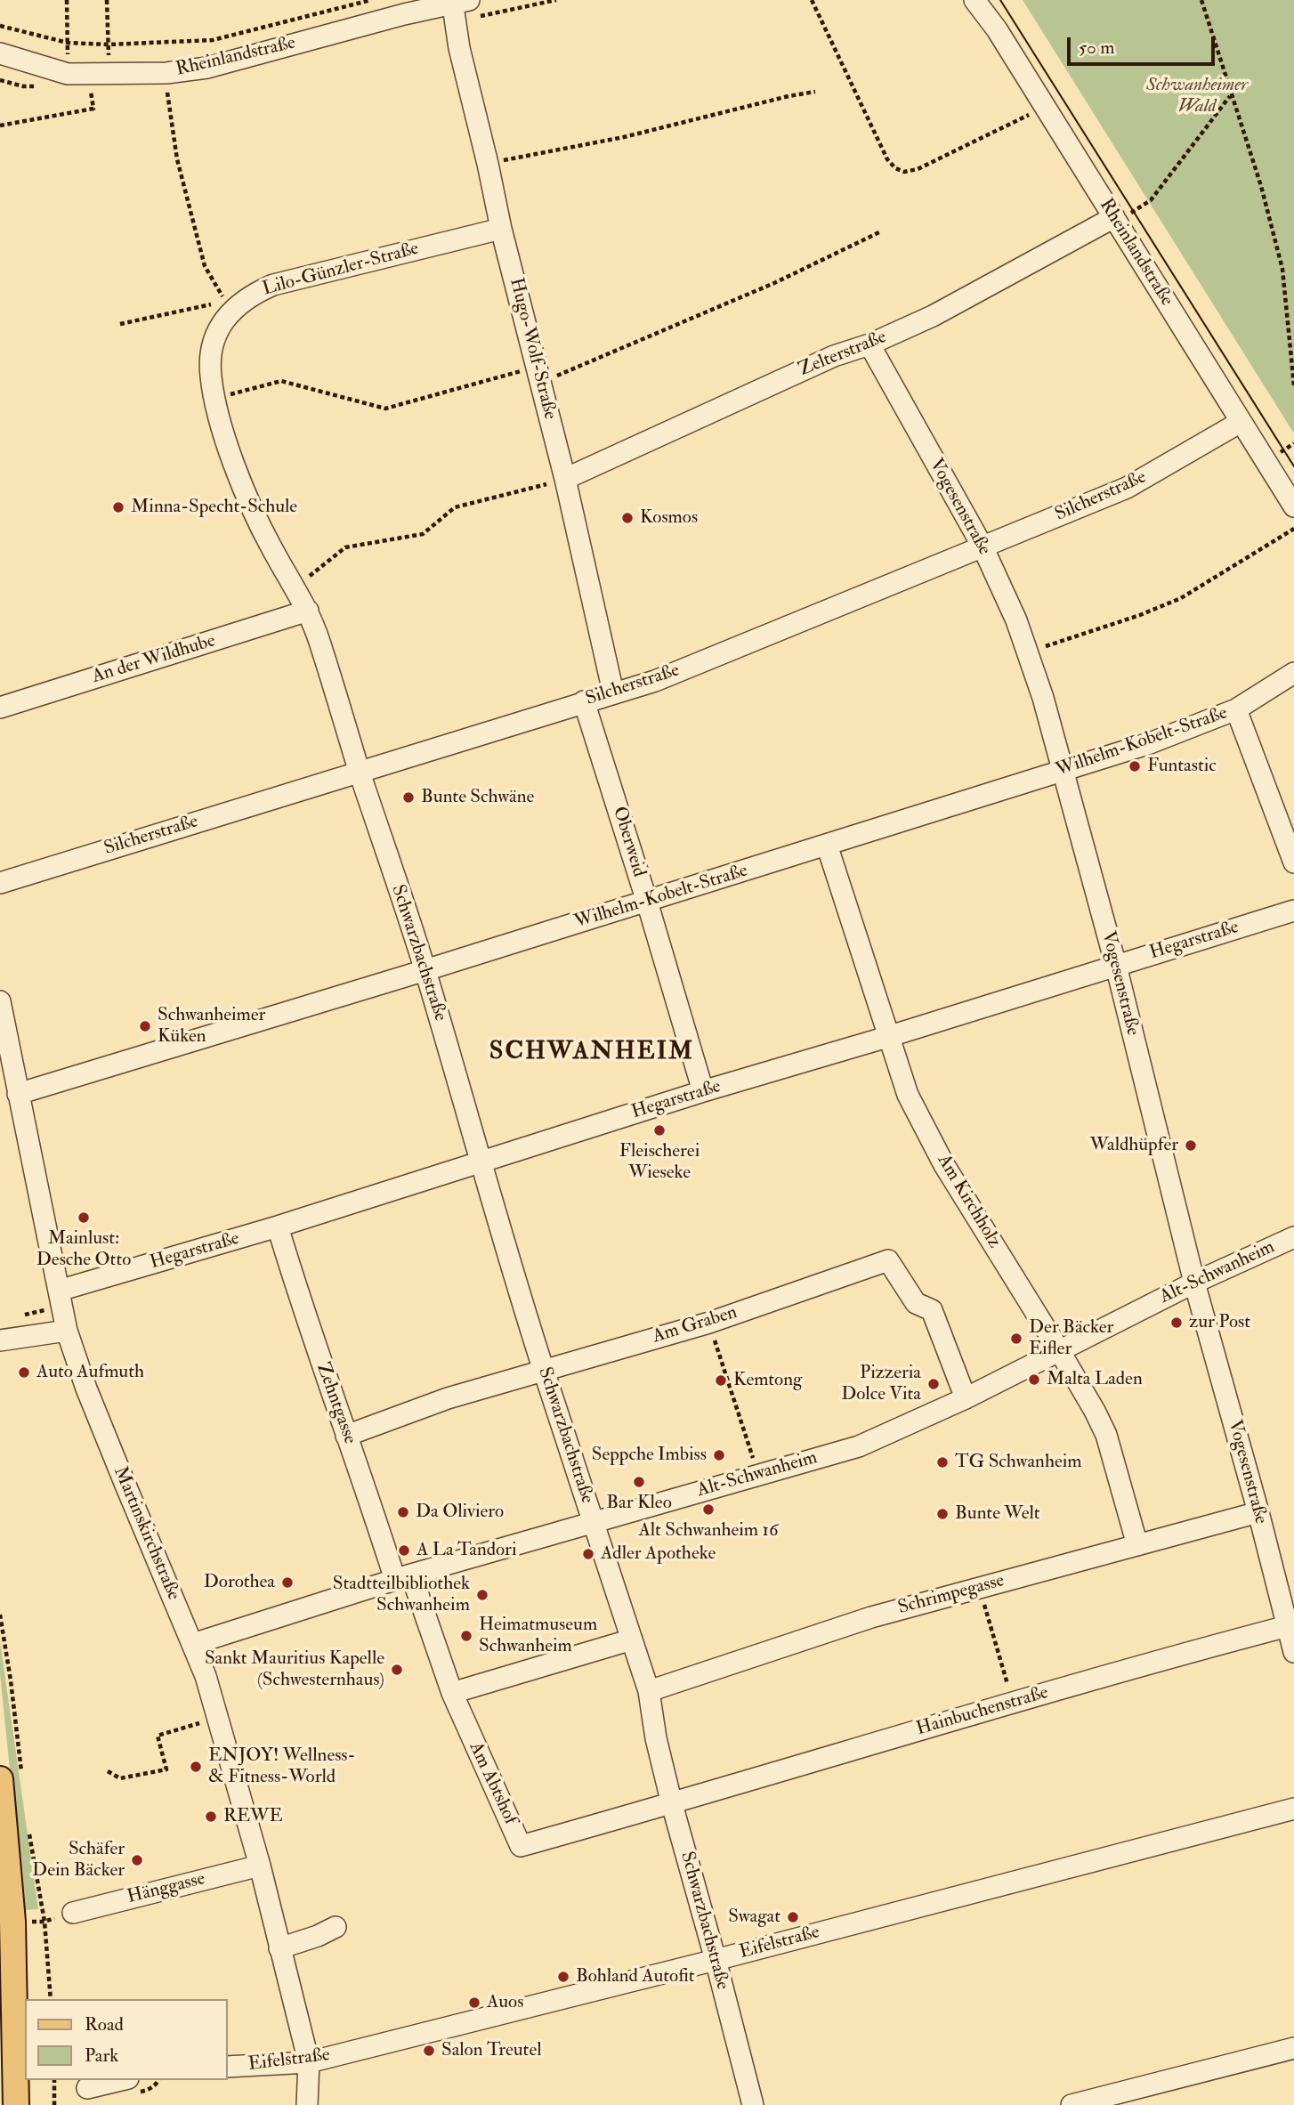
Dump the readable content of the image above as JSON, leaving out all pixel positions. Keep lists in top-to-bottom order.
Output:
{
  "streets": {
    "street": [
      "Rheinlandstraße",
      "Lilo-Günzler-Straße",
      "Hugo-Wolf-Straße",
      "Zelterstraße",
      "Silcherstraße",
      "Vogesenstraße",
      "An der Wildhube",
      "Wilhelm-Kobelt-Straße",
      "Oberweid",
      "Hegarstraße",
      "Schwarzbachstraße",
      "Am Kirchholz",
      "Alt-Schwanheim",
      "Am Graben",
      "Zehntgasse",
      "Martinskirchstraße",
      "Schrimpegasse",
      "Hainbuchenstraße",
      "Am Abtshof",
      "Hänggasse",
      "Eifelstraße"
    ]
  },
  "crossings": [
    ["Rheinlandstraße", "Hugo-Wolf-Straße"],
    ["Rheinlandstraße", "Zelterstraße"],
    ["Rheinlandstraße", "Silcherstraße"],
    ["Lilo-Günzler-Straße", "Hugo-Wolf-Straße"],
    ["Lilo-Günzler-Straße", "Silcherstraße"],
    ["Lilo-Günzler-Straße", "An der Wildhube"],
    ["Lilo-Günzler-Straße", "Schwarzbachstraße"],
    ["Hugo-Wolf-Straße", "Zelterstraße"],
    ["Hugo-Wolf-Straße", "Silcherstraße"],
    ["Zelterstraße", "Vogesenstraße"],
    ["Silcherstraße", "Vogesenstraße"],
    ["Silcherstraße", "Oberweid"],
    ["Silcherstraße", "Schwarzbachstraße"],
    ["Vogesenstraße", "Wilhelm-Kobelt-Straße"],
    ["Vogesenstraße", "Hegarstraße"],
    ["Vogesenstraße", "Alt-Schwanheim"],
    ["Vogesenstraße", "Schrimpegasse"],
    ["Vogesenstraße", "Hainbuchenstraße"],
    ["Wilhelm-Kobelt-Straße", "Oberweid"],
    ["Wilhelm-Kobelt-Straße", "Schwarzbachstraße"],
    ["Wilhelm-Kobelt-Straße", "Am Kirchholz"],
    ["Wilhelm-Kobelt-Straße", "Martinskirchstraße"],
    ["Oberweid", "Hegarstraße"],
    ["Hegarstraße", "Schwarzbachstraße"],
    ["Hegarstraße", "Am Kirchholz"],
    ["Hegarstraße", "Zehntgasse"],
    ["Hegarstraße", "Martinskirchstraße"],
    ["Schwarzbachstraße", "Alt-Schwanheim"],
    ["Schwarzbachstraße", "Am Graben"],
    ["Schwarzbachstraße", "Schrimpegasse"],
    ["Schwarzbachstraße", "Hainbuchenstraße"],
    ["Schwarzbachstraße", "Am Abtshof"],
    ["Schwarzbachstraße", "Eifelstraße"],
    ["Am Kirchholz", "Alt-Schwanheim"],
    ["Am Kirchholz", "Schrimpegasse"],
    ["Alt-Schwanheim", "Am Graben"],
    ["Alt-Schwanheim", "Zehntgasse"],
    ["Alt-Schwanheim", "Martinskirchstraße"],
    ["Alt-Schwanheim", "Am Abtshof"],
    ["Am Graben", "Zehntgasse"],
    ["Zehntgasse", "Am Abtshof"],
    ["Martinskirchstraße", "Hänggasse"],
    ["Martinskirchstraße", "Eifelstraße"],
    ["Hainbuchenstraße", "Am Abtshof"]
  ],
  "districts": ["SCHWANHEIM"],
  "parks": ["Schwanheimer Wald"],
  "places": [
    "Minna-Specht-Schule",
    "Kosmos",
    "Funtastic",
    "Bunte Schwäne",
    "Schwanheimer Küken",
    "Fleischerei Wieseke",
    "Waldhüpfer",
    "Mainlust: Desche Otto",
    "zur Post",
    "Der Bäcker Eifler",
    "Auto Aufmuth",
    "Malta Laden",
    "Kemtong",
    "Pizzeria Dolce Vita",
    "Seppche Imbiss",
    "TG Schwanheim",
    "Bar Kleo",
    "Alt Schwanheim 16",
    "Da Oliviero",
    "Bunte Welt",
    "A La Tandori",
    "Adler Apotheke",
    "Dorothea",
    "Stadtteilbibliothek Schwanheim",
    "Heimatmuseum Schwanheim",
    "Sankt Mauritius Kapelle (Schwesternhaus)",
    "ENJOY! Wellness- & Fitness-World",
    "REWE",
    "Schäfer Dein Bäcker",
    "Swagat",
    "Bohland Autofit",
    "Auos",
    "Salon Treutel"
  ],
  "legend": ["Road", "Park"],
  "scale_bar": "50 m"
}
